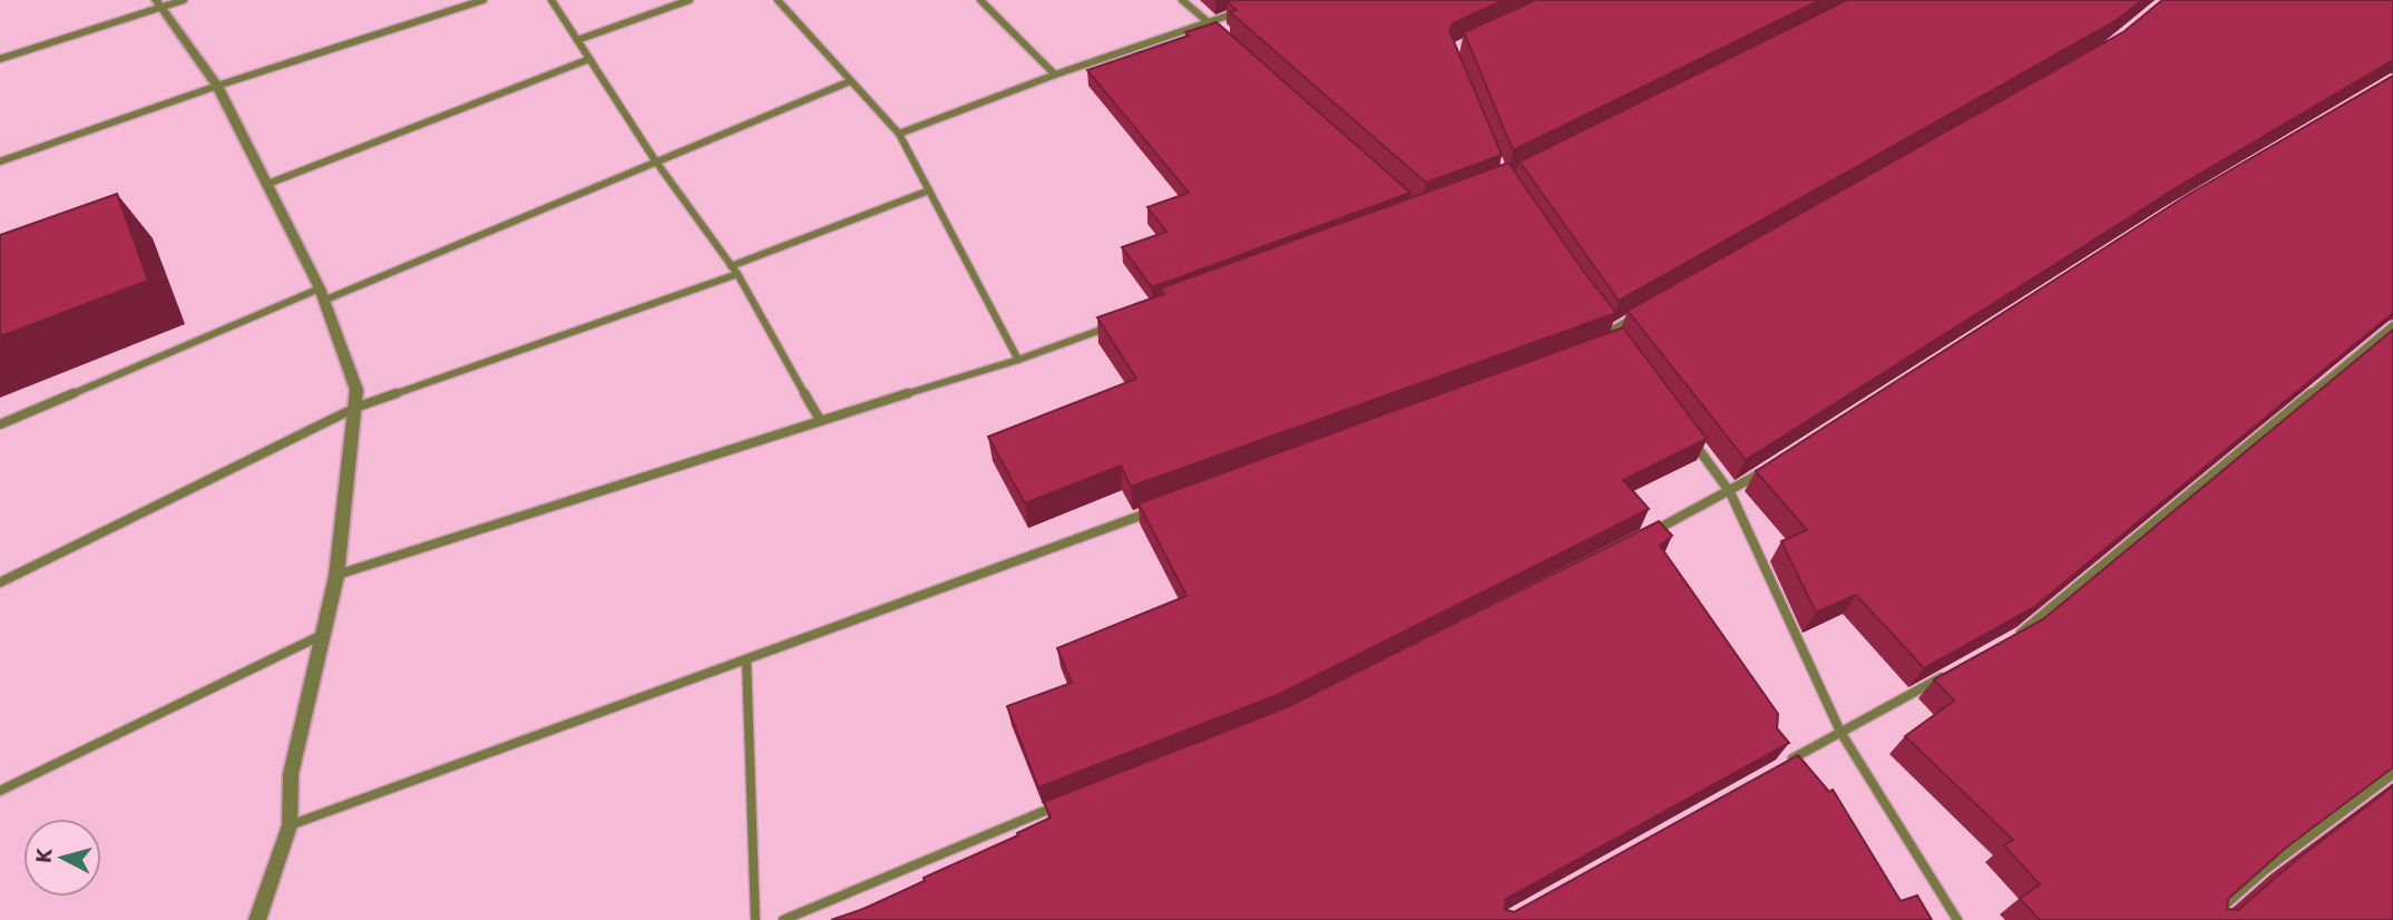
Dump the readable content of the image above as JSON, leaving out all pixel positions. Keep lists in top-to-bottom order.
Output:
{
  "north": "left"
}
